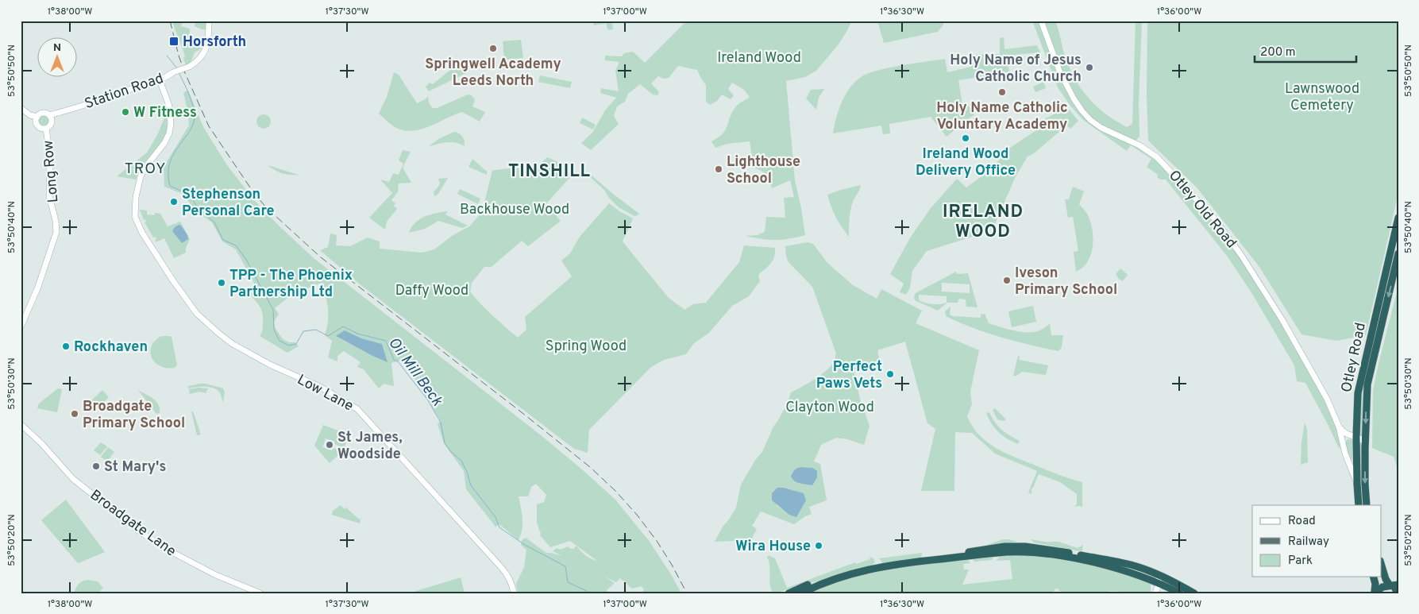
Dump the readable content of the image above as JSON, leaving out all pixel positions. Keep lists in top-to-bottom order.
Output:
{
  "streets": {
    "highway": ["Otley Road"],
    "street": [
      "Station Road",
      "Long Row",
      "Otley Old Road",
      "Low Lane",
      "Broadgate Lane"
    ]
  },
  "crossings": [
    ["Station Road", "Long Row"],
    ["Station Road", "Low Lane"],
    ["Otley Old Road", "Otley Road"]
  ],
  "districts": ["TROY", "TINSHILL", "IRELAND WOOD"],
  "water": ["Oil Mill Beck"],
  "parks": [
    "Ireland Wood",
    "Lawnswood Cemetery",
    "Backhouse Wood",
    "Daffy Wood",
    "Spring Wood",
    "Clayton Wood"
  ],
  "places": {
    "transit": ["Horsforth"],
    "other": [
      "Springwell Academy Leeds North",
      "Holy Name of Jesus Catholic Church",
      "Holy Name Catholic Voluntary Academy",
      "W Fitness",
      "Ireland Wood Delivery Office",
      "Lighthouse School",
      "Stephenson Personal Care",
      "Iveson Primary School",
      "TPP - The Phoenix Partnership Ltd",
      "Rockhaven",
      "Perfect Paws Vets",
      "Broadgate Primary School",
      "St James, Woodside",
      "St Mary's",
      "Wira House"
    ]
  },
  "legend": ["Road", "Railway", "Park"],
  "scale_bar": "200 m",
  "north": "top",
  "coordinates": [
    "1°38'00\"W",
    "1°37'30\"W",
    "1°37'00\"W",
    "1°36'30\"W",
    "1°36'00\"W",
    "53°50'50\"N",
    "53°50'40\"N",
    "53°50'30\"N",
    "53°50'20\"N"
  ]
}
